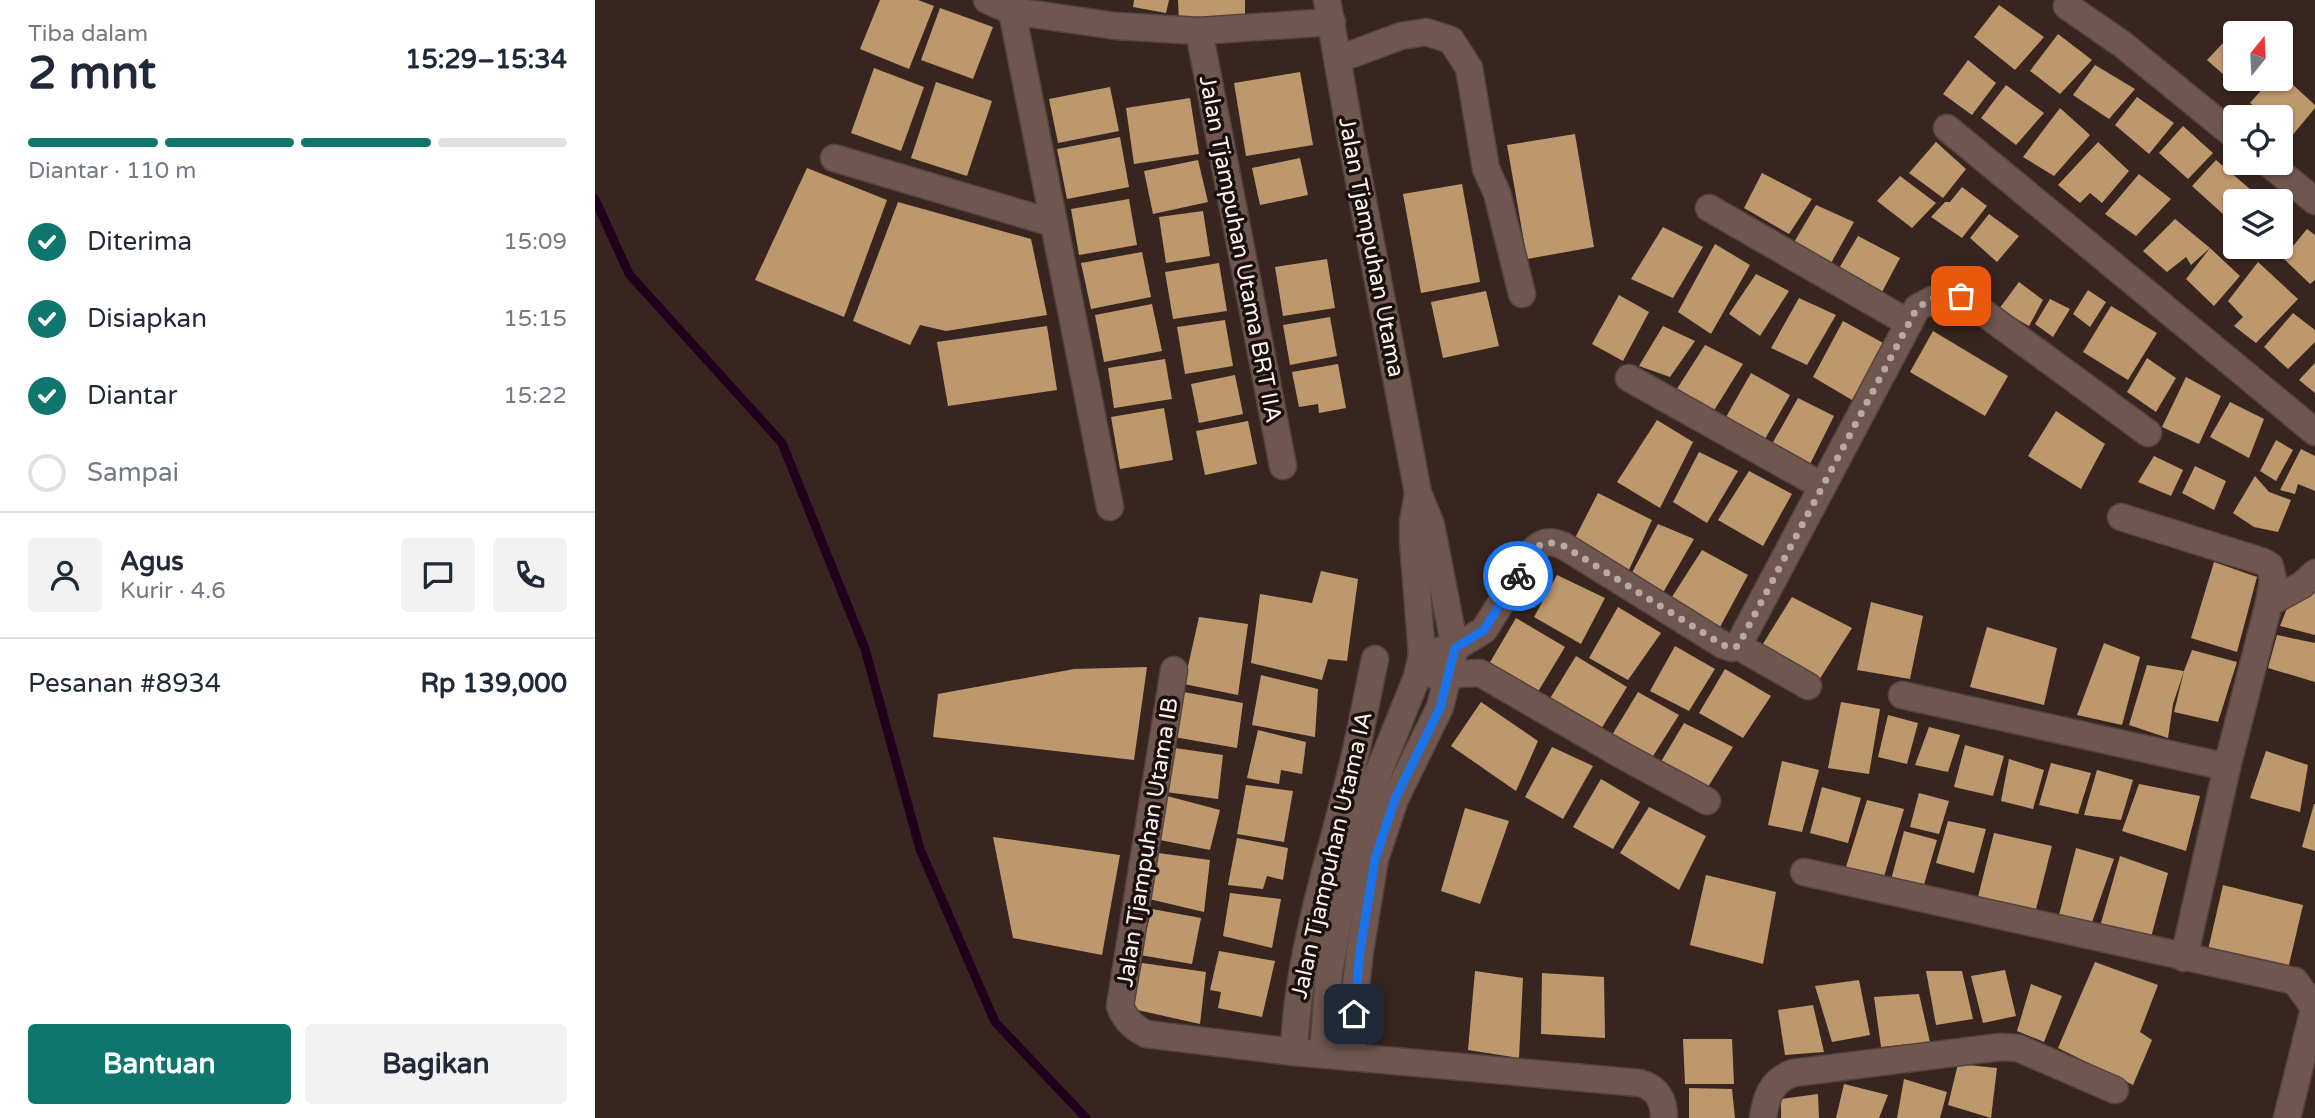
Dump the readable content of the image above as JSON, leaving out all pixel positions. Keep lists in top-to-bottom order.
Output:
{
  "streets": {
    "street": [
      "Jalan Tjampuhan Utama",
      "Jalan Tjampuhan Utama BRT IIA",
      "Jalan Tjampuhan Utama IB",
      "Jalan Tjampuhan Utama IA"
    ]
  },
  "crossings": [
    ["Jalan Tjampuhan Utama", "Jalan Tjampuhan Utama IB"],
    ["Jalan Tjampuhan Utama IB", "Jalan Tjampuhan Utama IA"]
  ],
  "north": "top",
  "page": {
    "heading": ["2 mnt", "Tiba dalam", "15:29–15:34"],
    "panel": [
      "Agus",
      "Kurir · 4.6",
      "Pesanan #8934",
      "Rp 139,000"
    ],
    "bar": "Diantar · 110 m",
    "list": [
      ["Diterima", "15:09"],
      ["Disiapkan", "15:15"],
      ["Diantar", "15:22"],
      "Sampai"
    ],
    "buttons": ["Bantuan", "Bagikan"]
  }
}
